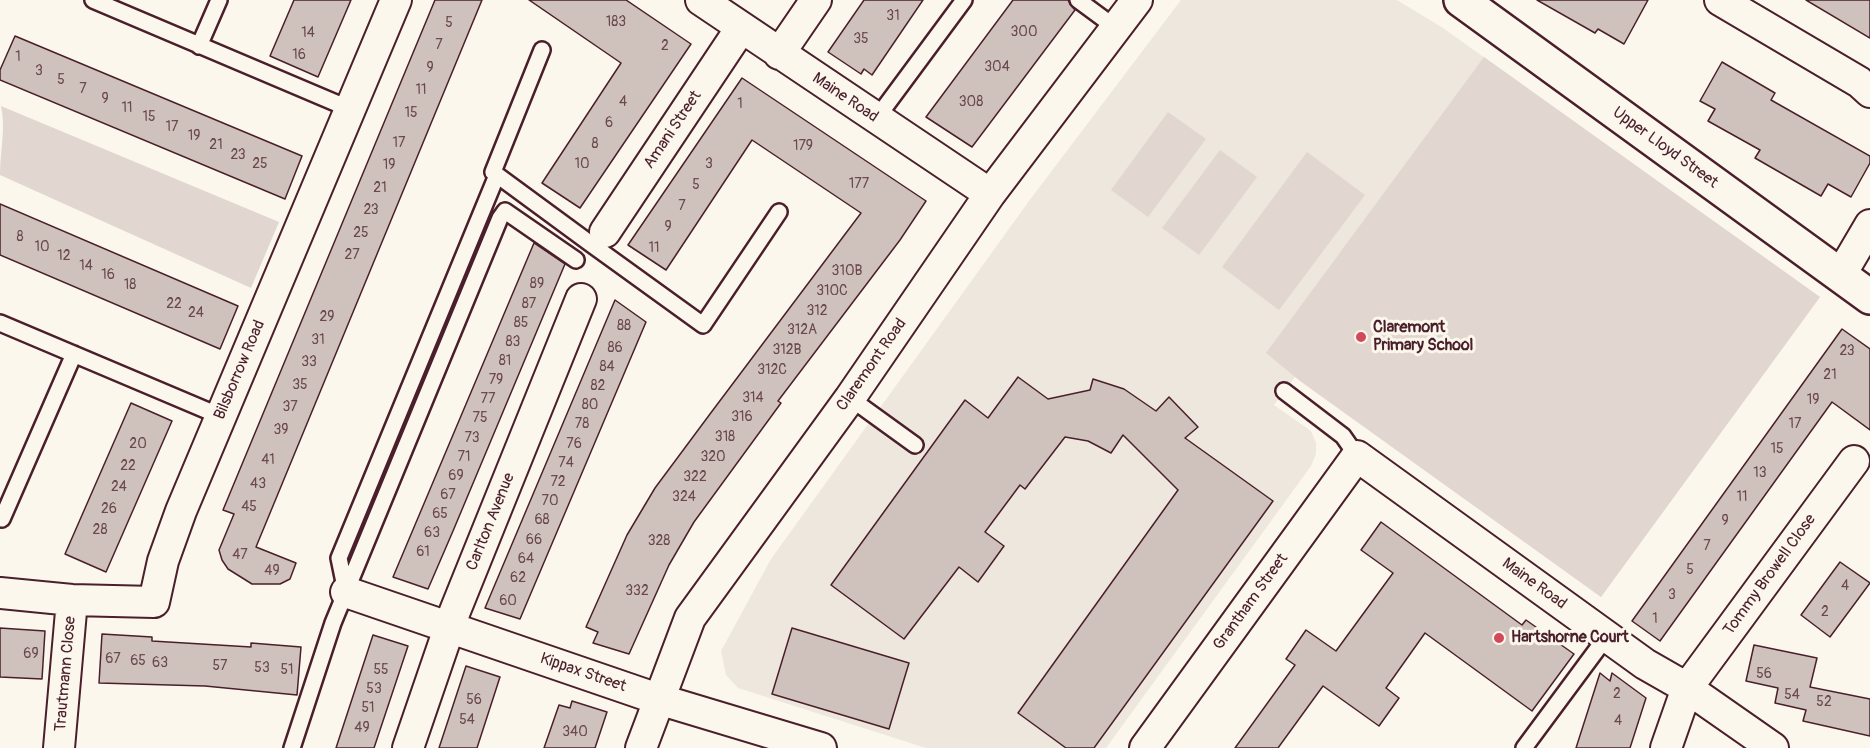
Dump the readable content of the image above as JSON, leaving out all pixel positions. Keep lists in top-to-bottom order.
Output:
{
  "streets": {
    "street": [
      "Maine Road",
      "Amani Street",
      "Upper Lloyd Street",
      "Claremont Road",
      "Bilsborrow Road",
      "Carlton Avenue",
      "Tommy Browell Close",
      "Grantham Street",
      "Kippax Street",
      "Trautmann Close"
    ]
  },
  "crossings": [
    ["Maine Road", "Amani Street"],
    ["Maine Road", "Claremont Road"],
    ["Maine Road", "Tommy Browell Close"],
    ["Maine Road", "Grantham Street"],
    ["Claremont Road", "Kippax Street"],
    ["Bilsborrow Road", "Trautmann Close"],
    ["Carlton Avenue", "Kippax Street"]
  ],
  "places": ["Claremont Primary School", "Hartshorne Court"],
  "house_numbers": [
    "31",
    "183",
    "5",
    "300",
    "14",
    "35",
    "7",
    "2",
    "16",
    "1",
    "304",
    "9",
    "3",
    "5",
    "7",
    "11",
    "9",
    "4",
    "308",
    "1",
    "11",
    "15",
    "15",
    "6",
    "17",
    "19",
    "17",
    "8",
    "21",
    "179",
    "23",
    "25",
    "10",
    "3",
    "19",
    "177",
    "5",
    "21",
    "7",
    "23",
    "9",
    "25",
    "8",
    "10",
    "11",
    "27",
    "12",
    "14",
    "310B",
    "16",
    "89",
    "18",
    "310C",
    "22",
    "87",
    "312",
    "24",
    "29",
    "85",
    "88",
    "312A",
    "31",
    "83",
    "86",
    "312B",
    "23",
    "81",
    "33",
    "84",
    "312C",
    "21",
    "79",
    "35",
    "82",
    "314",
    "77",
    "19",
    "80",
    "37",
    "316",
    "75",
    "78",
    "17",
    "39",
    "318",
    "73",
    "20",
    "76",
    "15",
    "71",
    "320",
    "41",
    "74",
    "22",
    "13",
    "69",
    "322",
    "72",
    "43",
    "24",
    "67",
    "324",
    "11",
    "70",
    "45",
    "26",
    "65",
    "68",
    "9",
    "28",
    "63",
    "66",
    "328",
    "7",
    "61",
    "47",
    "64",
    "5",
    "49",
    "62",
    "4",
    "332",
    "3",
    "60",
    "2",
    "1",
    "69",
    "67",
    "65",
    "63",
    "57",
    "53",
    "51",
    "55",
    "56",
    "53",
    "2",
    "54",
    "56",
    "52",
    "51",
    "54",
    "4",
    "49",
    "340"
  ]
}
